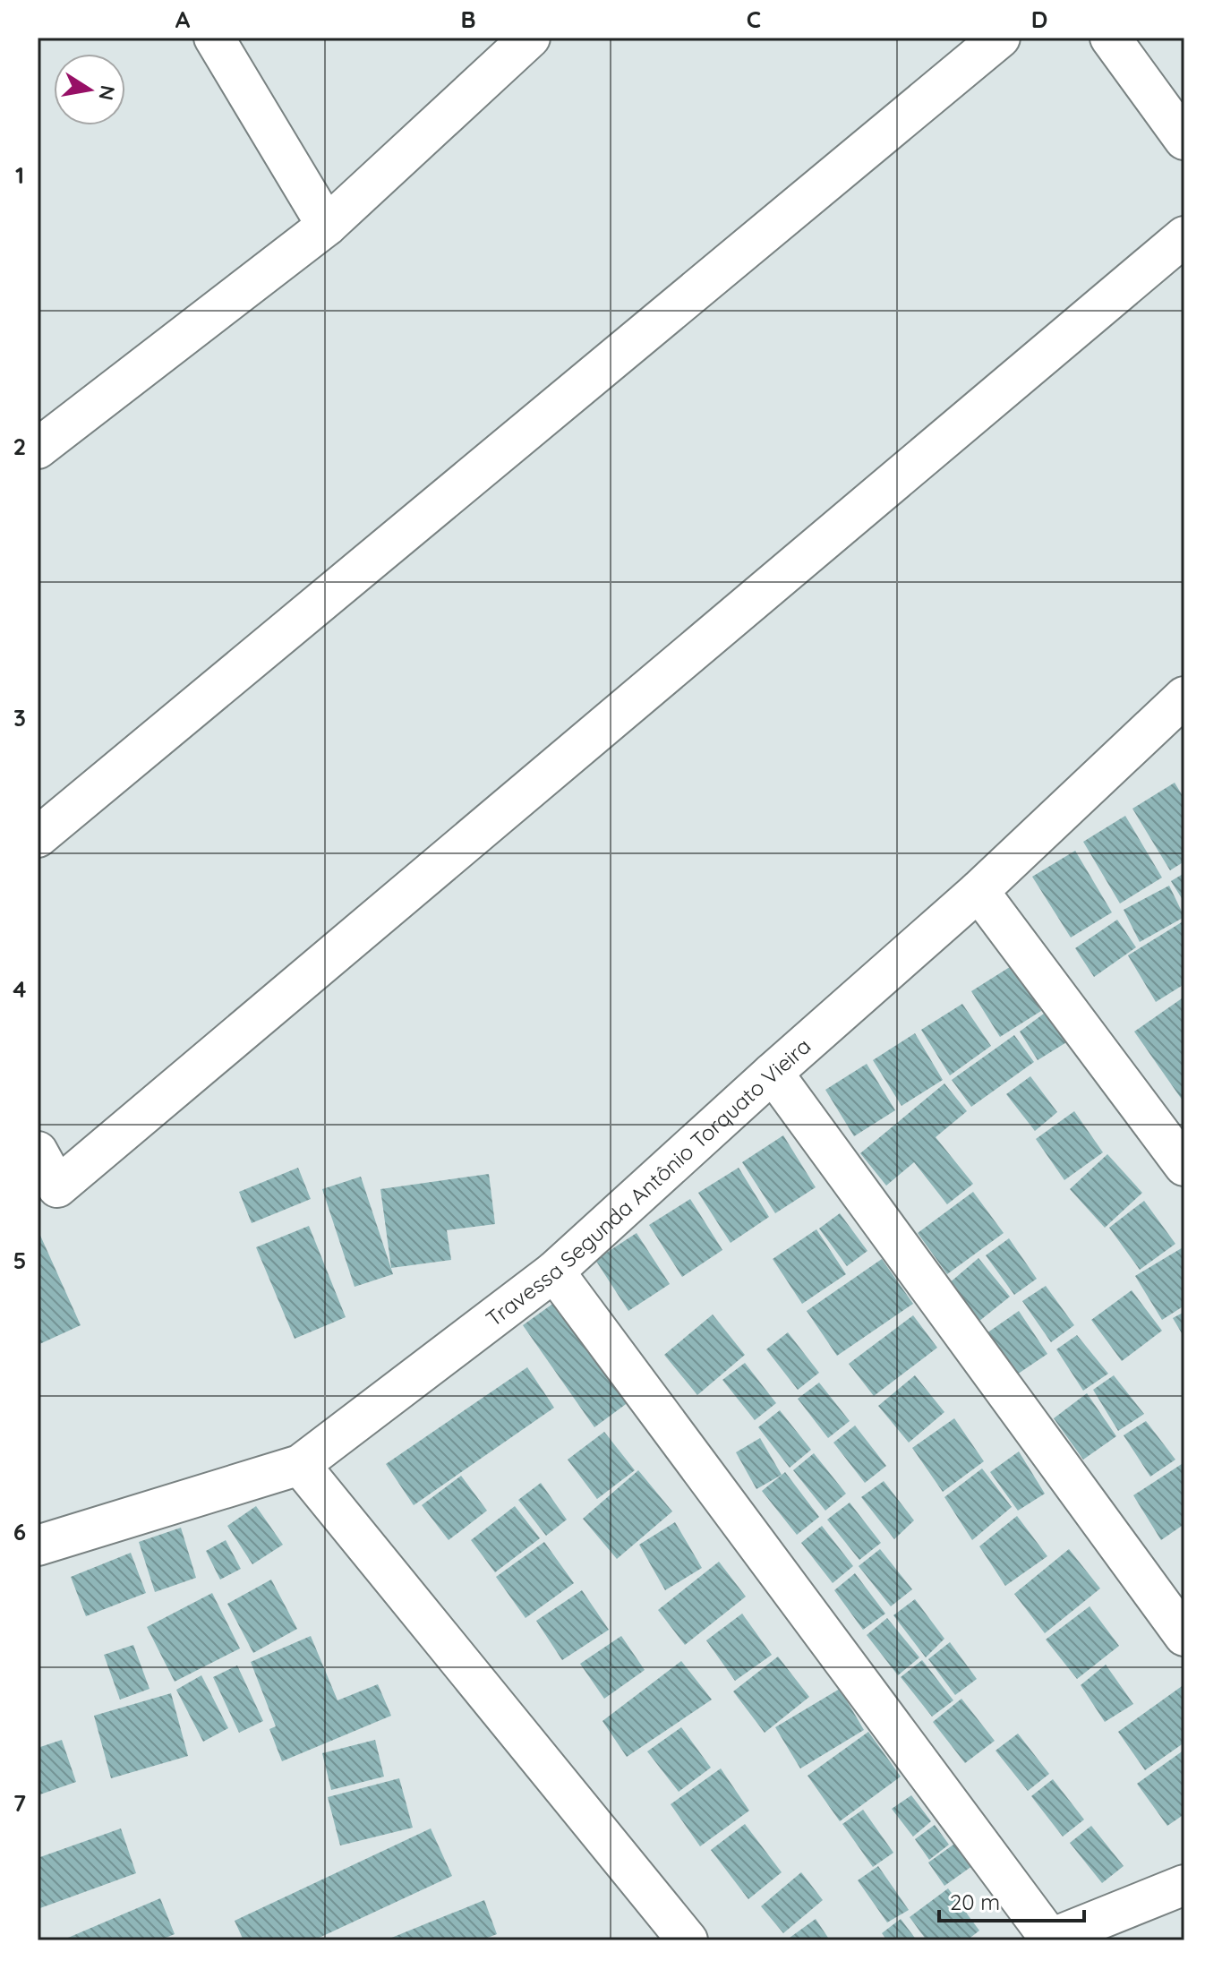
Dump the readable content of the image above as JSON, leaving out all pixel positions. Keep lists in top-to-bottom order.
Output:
{
  "streets": {
    "street": ["Travessa Segunda Antônio Torquato Vieira"]
  },
  "scale_bar": "20 m",
  "north": "right",
  "grid": {
    "columns": [
      "A",
      "B",
      "C",
      "D"
    ],
    "rows": [
      "1",
      "2",
      "3",
      "4",
      "5",
      "6",
      "7"
    ]
  }
}
